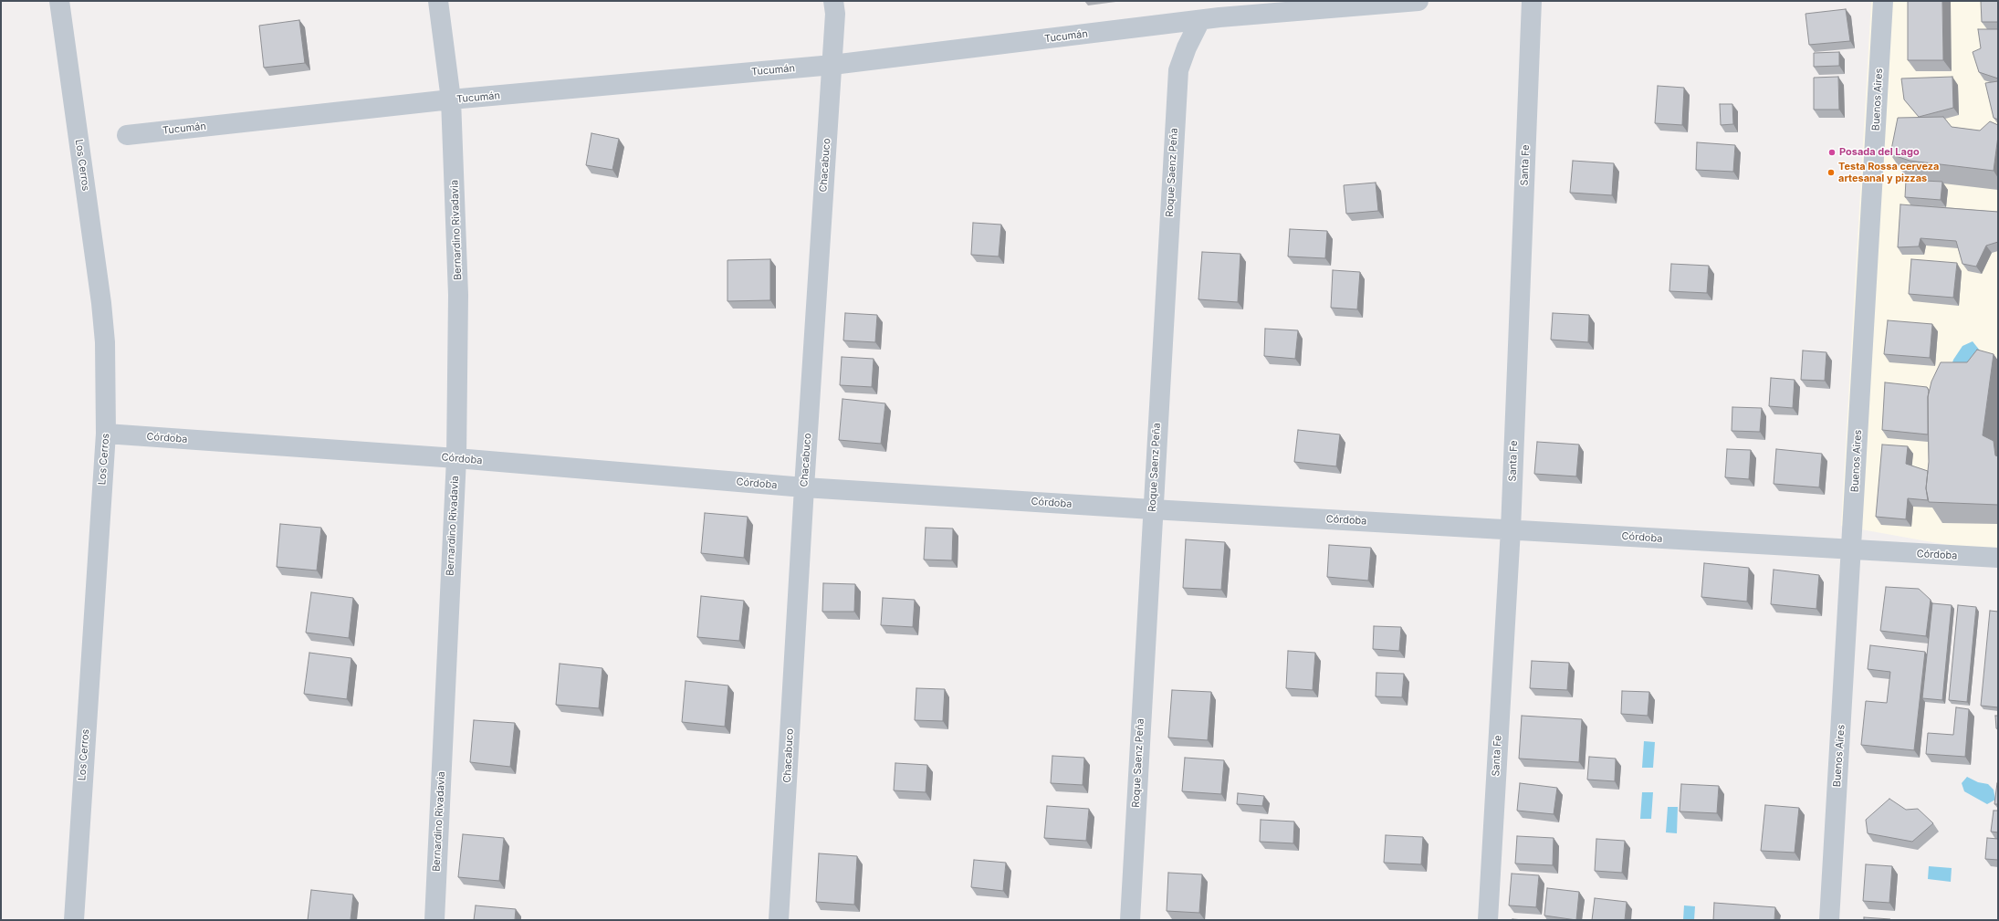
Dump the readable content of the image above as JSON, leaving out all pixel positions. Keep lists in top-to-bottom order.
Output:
{
  "streets": {
    "street": [
      "Tucumán",
      "Buenos Aires",
      "Los Cerros",
      "Chacabuco",
      "Santa Fe",
      "Roque Saenz Peña",
      "Bernardino Rivadavia",
      "Córdoba"
    ]
  },
  "crossings": [
    ["Tucumán", "Chacabuco"],
    ["Tucumán", "Roque Saenz Peña"],
    ["Tucumán", "Bernardino Rivadavia"],
    ["Buenos Aires", "Córdoba"],
    ["Los Cerros", "Córdoba"],
    ["Chacabuco", "Córdoba"],
    ["Santa Fe", "Córdoba"],
    ["Roque Saenz Peña", "Córdoba"],
    ["Bernardino Rivadavia", "Córdoba"]
  ],
  "places": ["Posada del Lago", "Testa Rossa cerveza artesanal y pizzas"]
}
